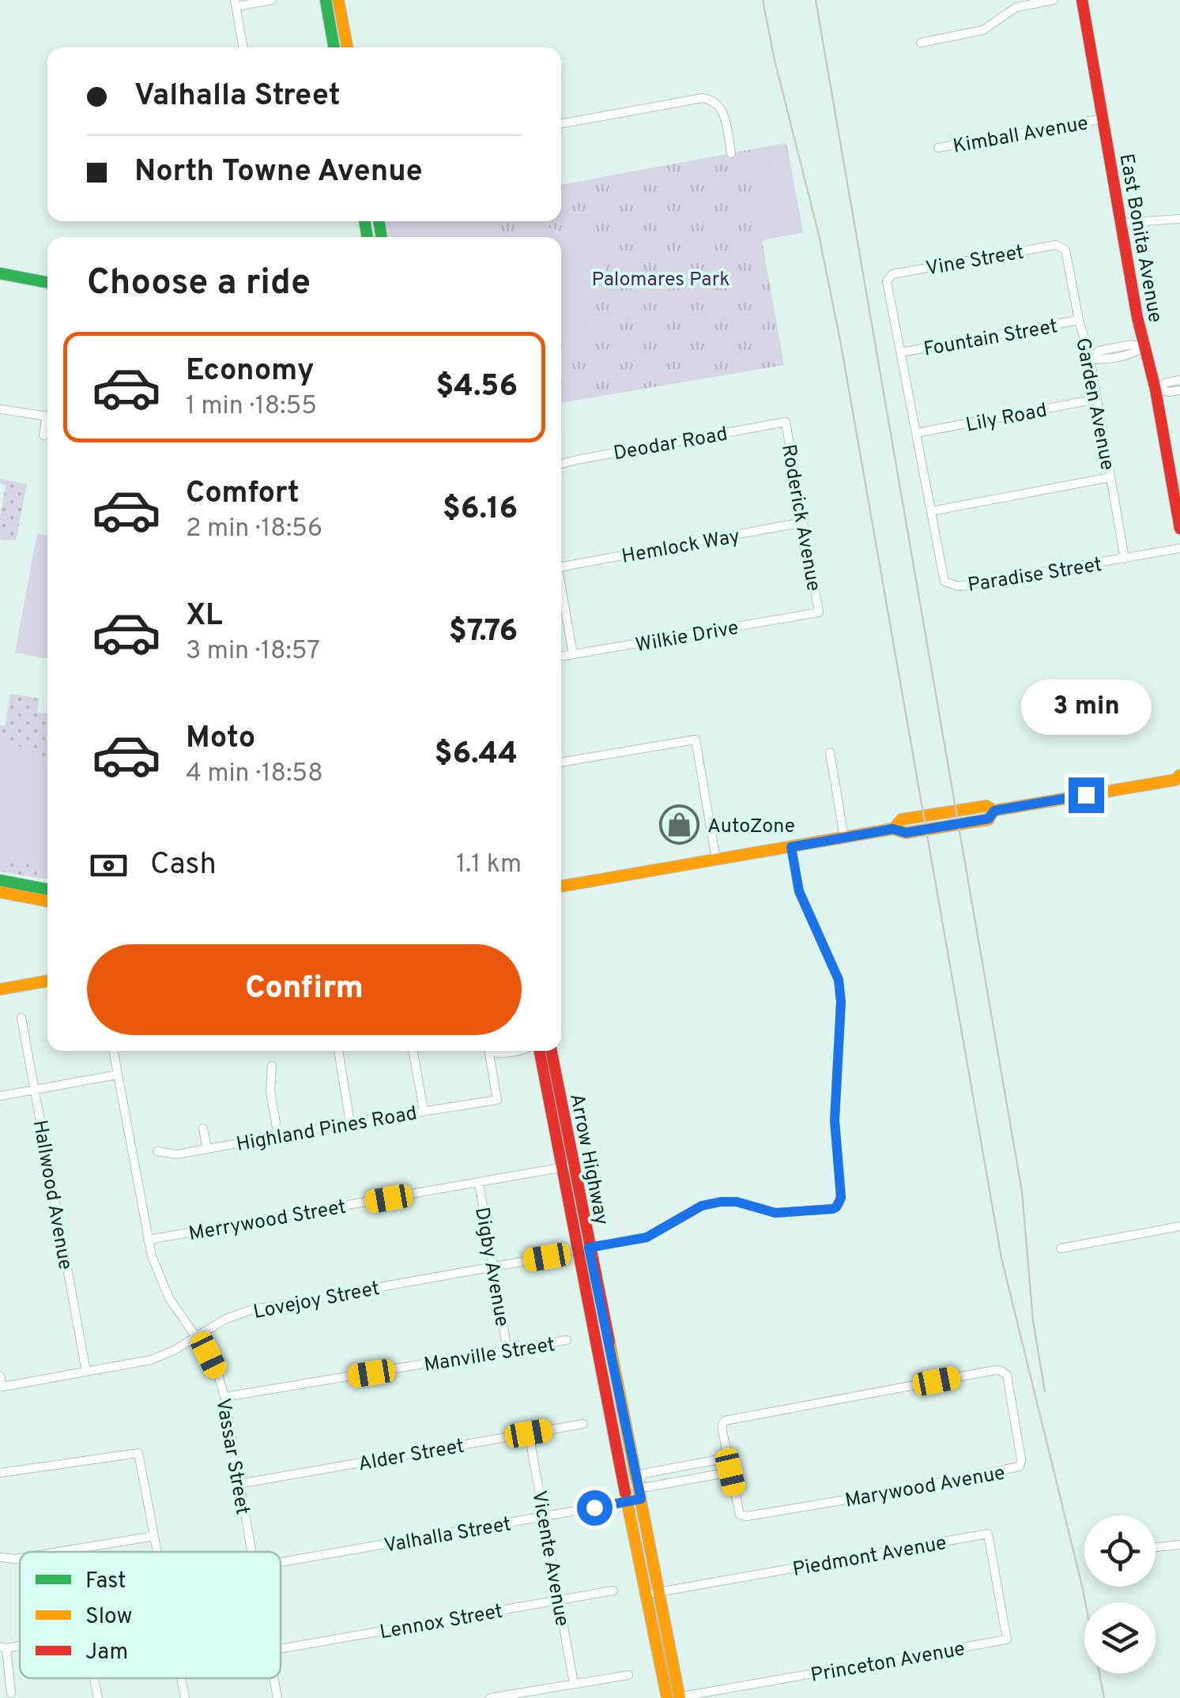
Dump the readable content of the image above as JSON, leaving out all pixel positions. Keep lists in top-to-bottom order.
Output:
{
  "streets": {
    "main road": ["East Bonita Avenue", "Arrow Highway"],
    "street": [
      "Kimball Avenue",
      "Vine Street",
      "Fountain Street",
      "Garden Avenue",
      "Lily Road",
      "Deodar Road",
      "Roderick Avenue",
      "Hemlock Way",
      "Paradise Street",
      "Wilkie Drive",
      "Highland Pines Road",
      "Hallwood Avenue",
      "Merrywood Street",
      "Digby Avenue",
      "Lovejoy Street",
      "Manville Street",
      "Alder Street",
      "Vassar Street",
      "Marywood Avenue",
      "Valhalla Street",
      "Piedmont Avenue",
      "Vicente Avenue",
      "Lennox Street",
      "Princeton Avenue"
    ]
  },
  "crossings": [
    ["Kimball Avenue", "East Bonita Avenue"],
    ["Vine Street", "Fountain Street"],
    ["Vine Street", "Garden Avenue"],
    ["Fountain Street", "Garden Avenue"],
    ["Garden Avenue", "Lily Road"],
    ["Garden Avenue", "Paradise Street"],
    ["Deodar Road", "Roderick Avenue"],
    ["Roderick Avenue", "Hemlock Way"],
    ["Roderick Avenue", "Wilkie Drive"],
    ["Arrow Highway", "Merrywood Street"],
    ["Arrow Highway", "Valhalla Street"],
    ["Arrow Highway", "Piedmont Avenue"],
    ["Arrow Highway", "Princeton Avenue"],
    ["Hallwood Avenue", "Lovejoy Street"],
    ["Merrywood Street", "Digby Avenue"],
    ["Merrywood Street", "Vassar Street"],
    ["Digby Avenue", "Lovejoy Street"],
    ["Digby Avenue", "Manville Street"],
    ["Lovejoy Street", "Vassar Street"],
    ["Manville Street", "Vassar Street"],
    ["Alder Street", "Vassar Street"],
    ["Alder Street", "Vicente Avenue"],
    ["Valhalla Street", "Vicente Avenue"],
    ["Piedmont Avenue", "Princeton Avenue"],
    ["Vicente Avenue", "Lennox Street"]
  ],
  "parks": ["Palomares Park"],
  "places": {
    "shop": ["AutoZone"]
  },
  "legend": ["Fast", "Slow", "Jam"],
  "page": {
    "banner": ["Valhalla Street", "North Towne Avenue"],
    "heading": "Choose a ride",
    "list": [
      {
        "name": "Economy",
        "note": "1 min · 18:55",
        "value": "$4.56"
      },
      {
        "name": "Comfort",
        "note": "2 min · 18:56",
        "value": "$6.16"
      },
      {
        "name": "XL",
        "note": "3 min · 18:57",
        "value": "$7.76"
      },
      {
        "name": "Moto",
        "note": "4 min · 18:58",
        "value": "$6.44"
      }
    ],
    "bubble": "3 min",
    "pay": ["Cash", "1.1 km"],
    "buttons": "Confirm"
  }
}
